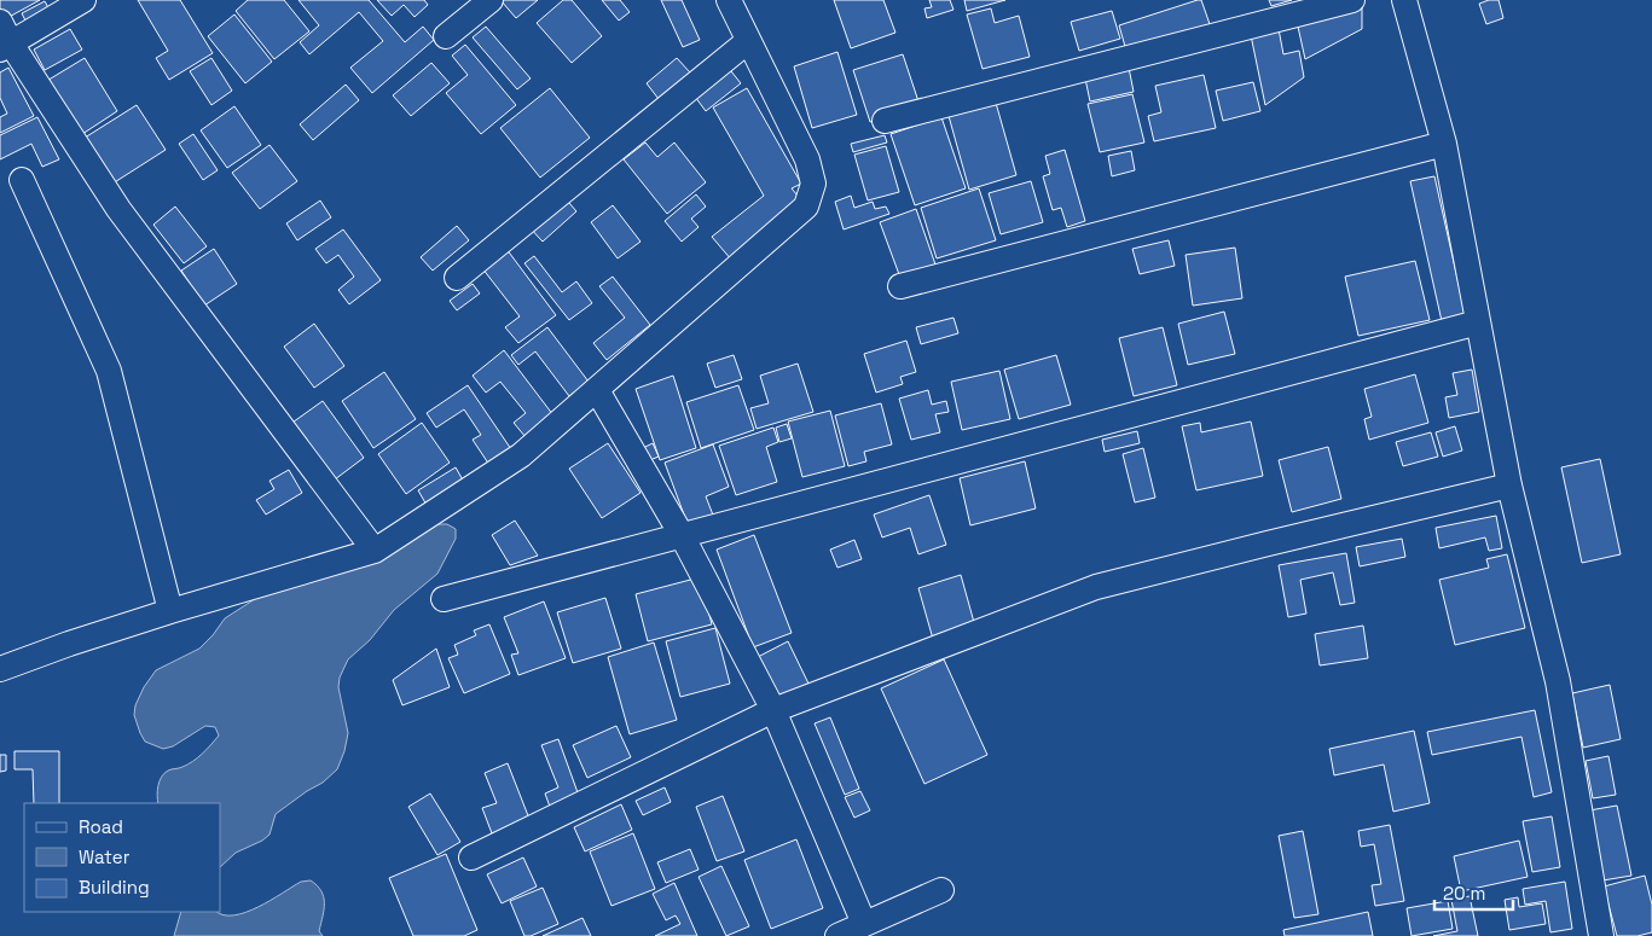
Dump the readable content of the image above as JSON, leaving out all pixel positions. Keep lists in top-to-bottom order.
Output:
{
  "legend": ["Road", "Water", "Building"],
  "scale_bar": "20 m"
}
